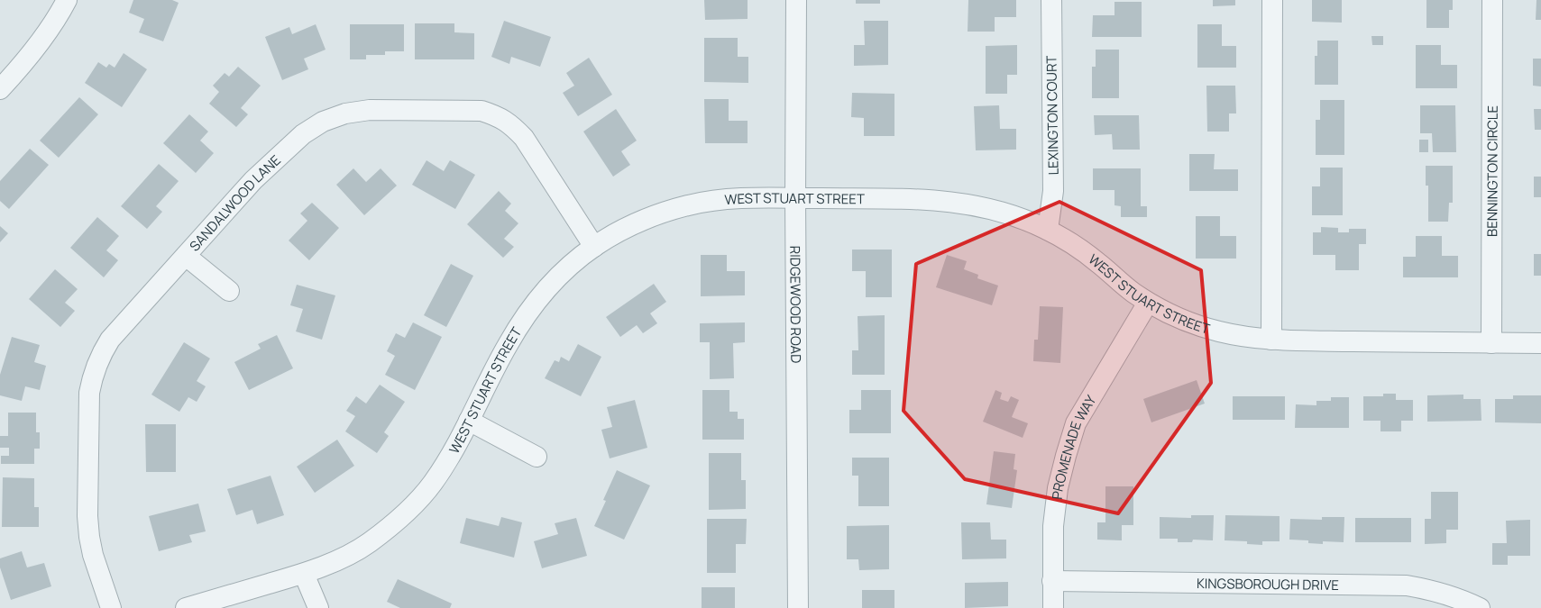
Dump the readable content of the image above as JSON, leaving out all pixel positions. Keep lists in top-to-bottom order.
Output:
{
  "streets": {
    "street": [
      "LEXINGTON COURT",
      "BENNINGTON CIRCLE",
      "WEST STUART STREET",
      "SANDALWOOD LANE",
      "RIDGEWOOD ROAD",
      "PROMENADE WAY",
      "KINGSBOROUGH DRIVE"
    ]
  },
  "crossings": [
    ["LEXINGTON COURT", "WEST STUART STREET"],
    ["BENNINGTON CIRCLE", "WEST STUART STREET"],
    ["WEST STUART STREET", "SANDALWOOD LANE"],
    ["WEST STUART STREET", "RIDGEWOOD ROAD"],
    ["WEST STUART STREET", "PROMENADE WAY"],
    ["PROMENADE WAY", "KINGSBOROUGH DRIVE"]
  ]
}
